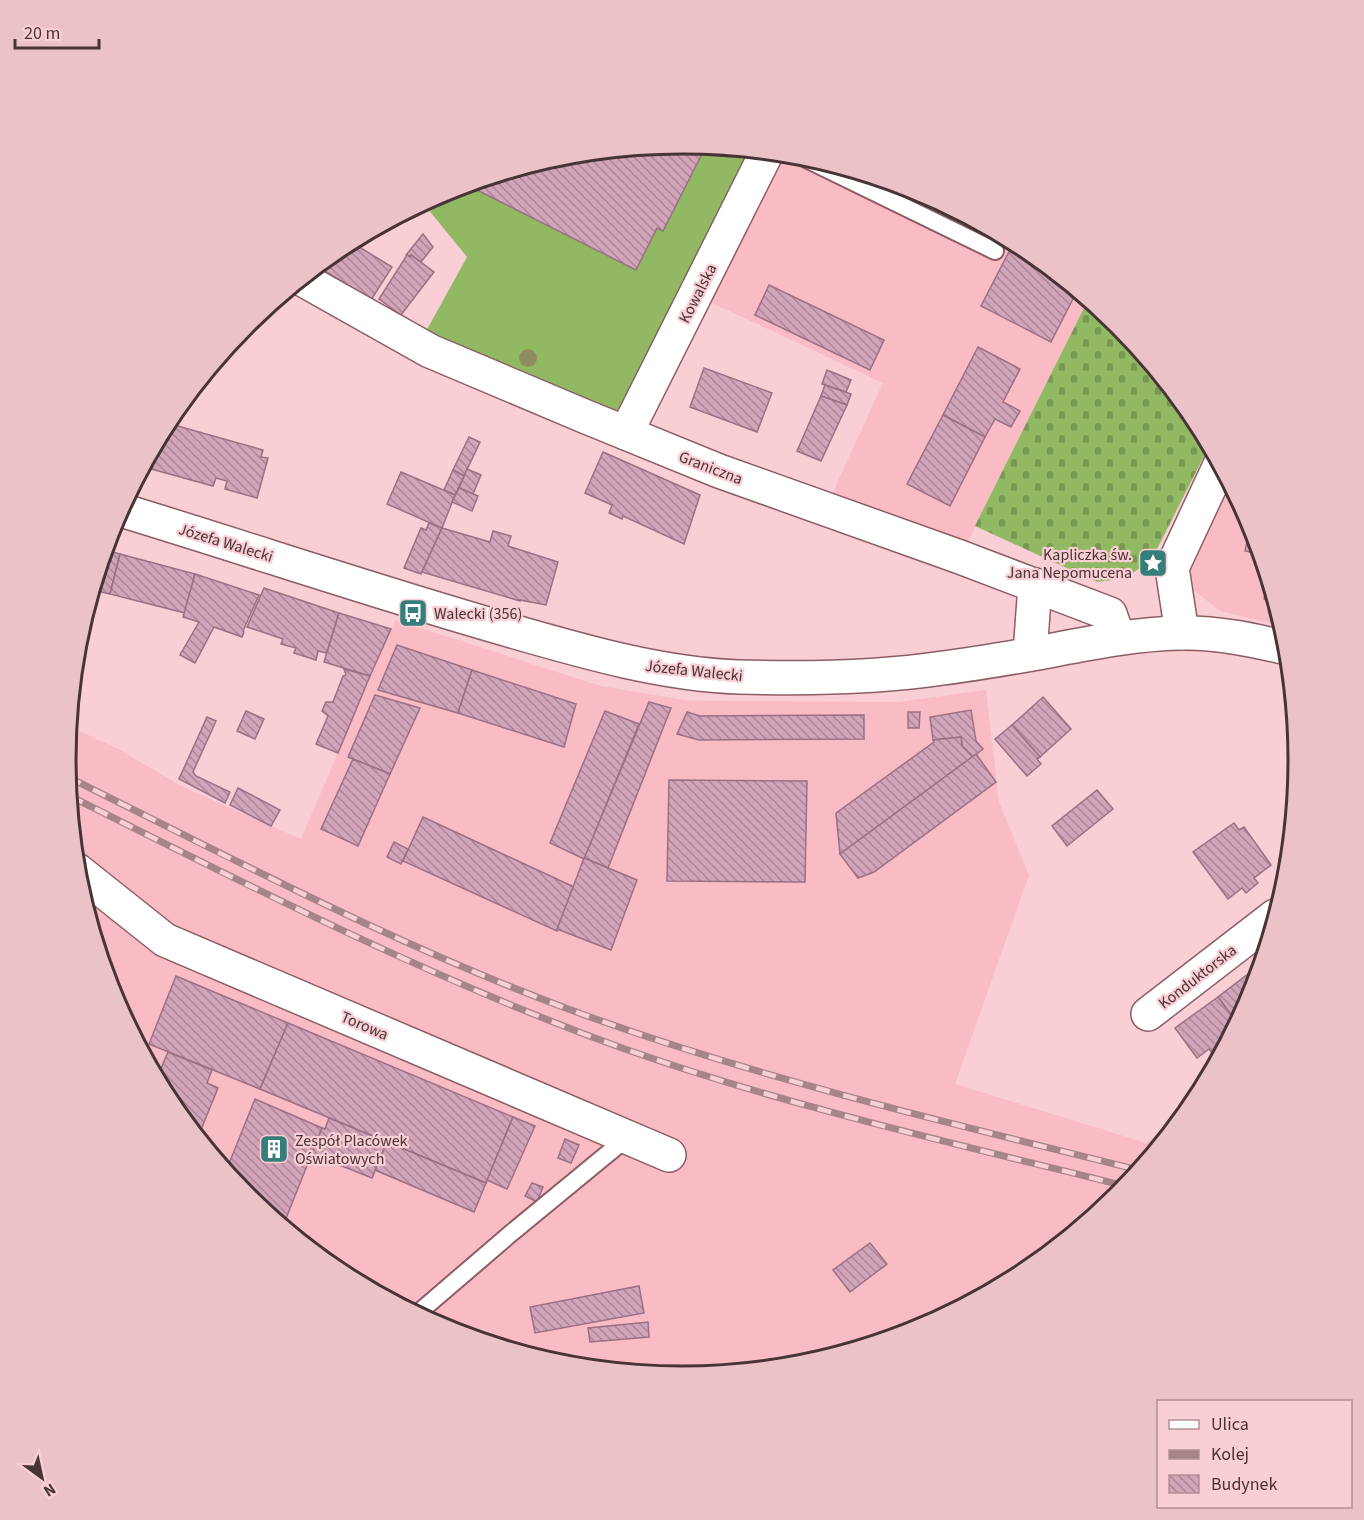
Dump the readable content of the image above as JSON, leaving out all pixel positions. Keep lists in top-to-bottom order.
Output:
{
  "streets": {
    "street": [
      "Kowalska",
      "Graniczna",
      "Józefa Walecki",
      "Konduktorska",
      "Torowa"
    ]
  },
  "crossings": [
    ["Kowalska", "Graniczna"],
    ["Graniczna", "Józefa Walecki"]
  ],
  "places": {
    "place": ["Kapliczka św. Jana Nepomucena"],
    "bus stop": ["Walecki (356)"],
    "building": ["Zespół Placówek Oświatowych"]
  },
  "legend": ["Ulica", "Kolej", "Budynek"],
  "scale_bar": "20 m",
  "north": "bottom right"
}
